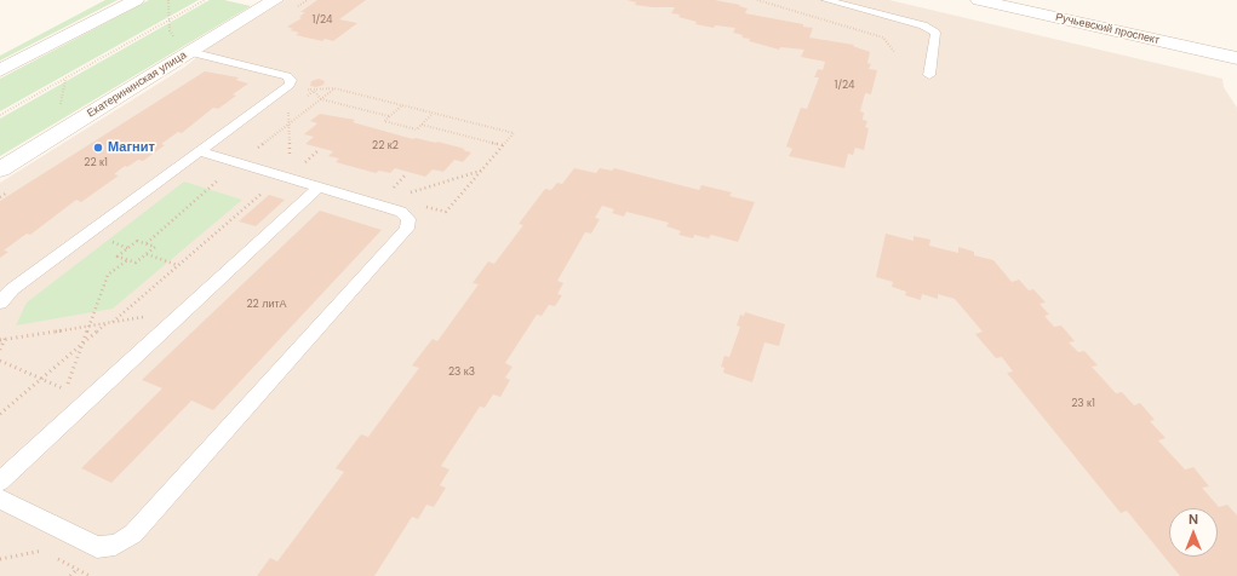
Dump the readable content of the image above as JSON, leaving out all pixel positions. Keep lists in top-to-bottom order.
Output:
{
  "streets": {
    "street": ["Ручьевский проспект", "Екатерининская улица"]
  },
  "places": ["Магнит"],
  "house_numbers": [
    "1/24",
    "1/24",
    "22 к2",
    "22 к1",
    "22 литА",
    "23 к3",
    "23 к1"
  ],
  "north": "top"
}
